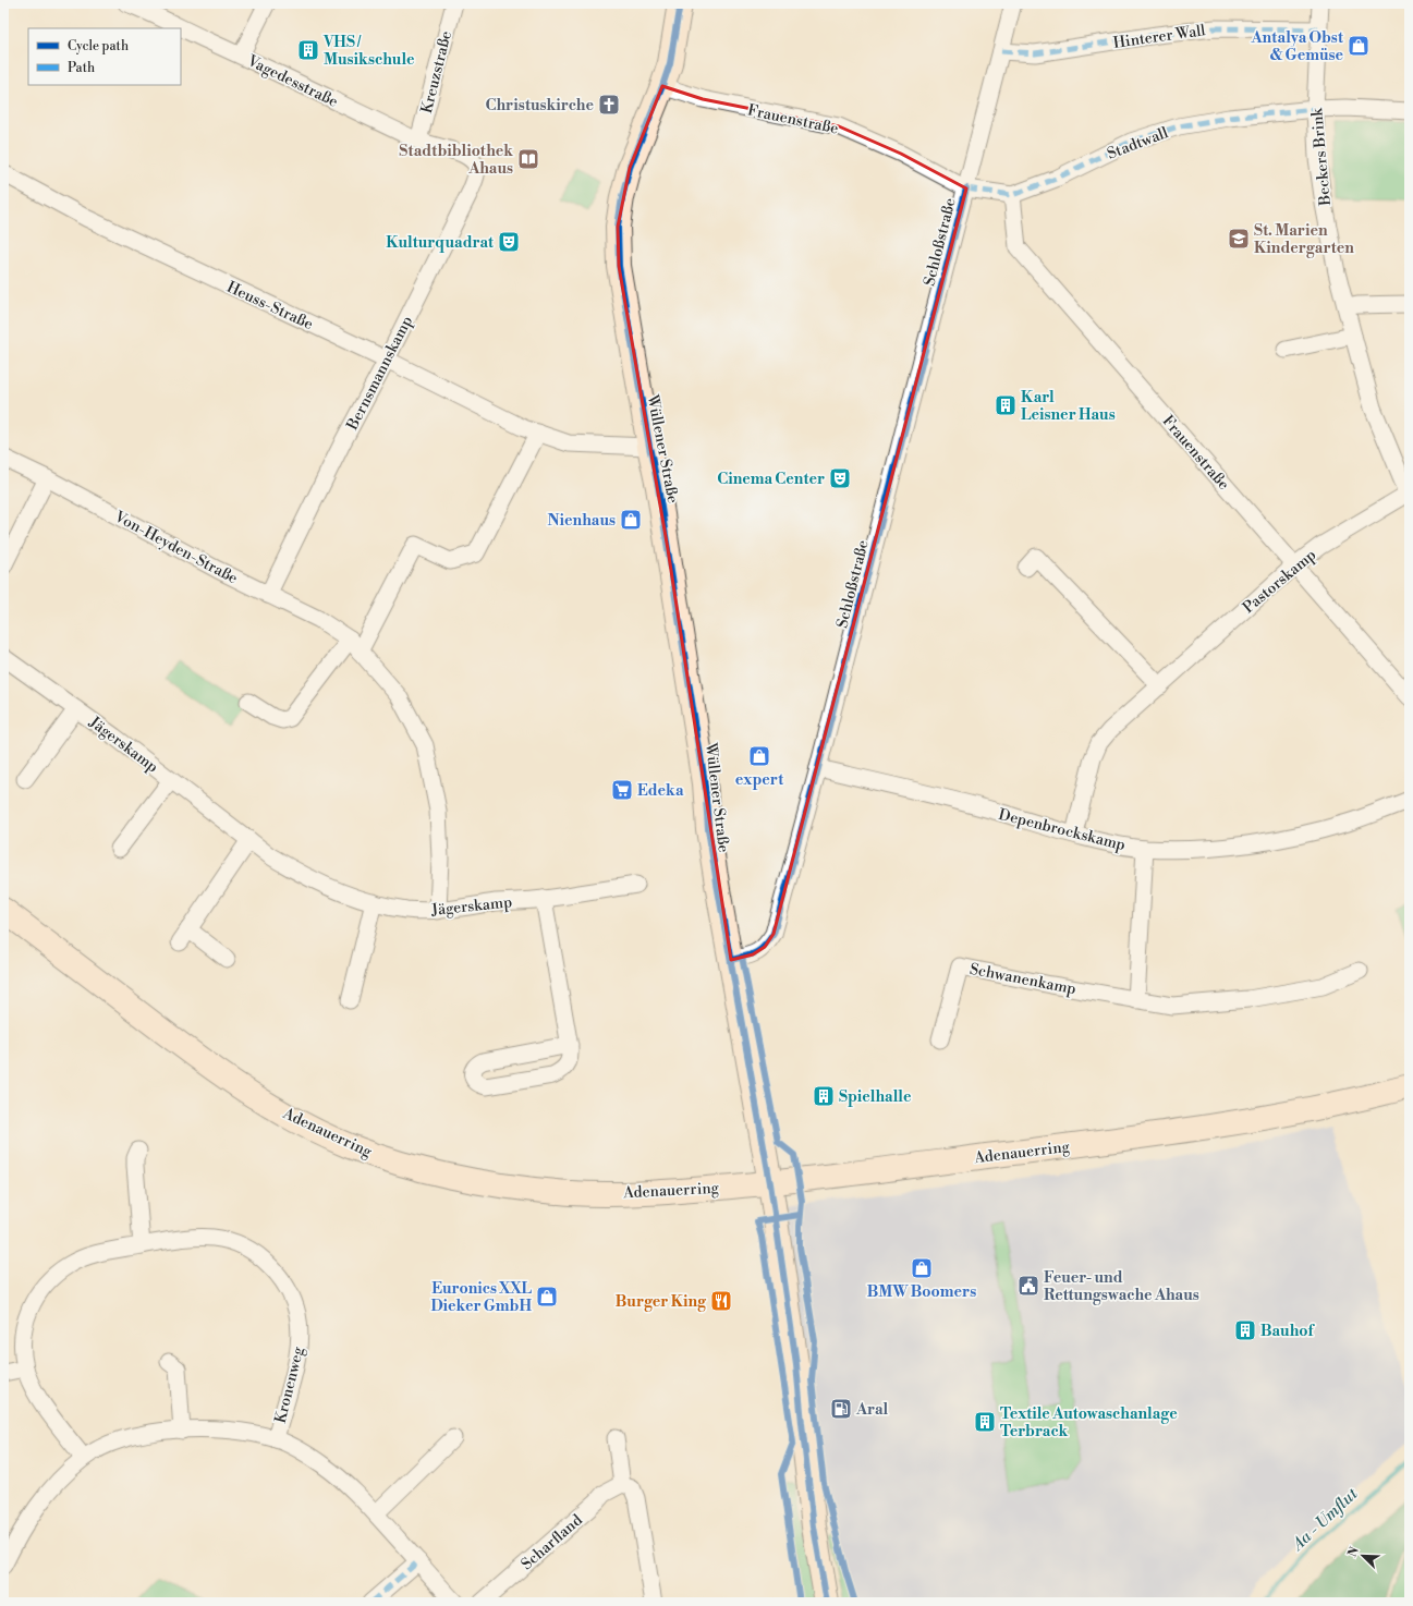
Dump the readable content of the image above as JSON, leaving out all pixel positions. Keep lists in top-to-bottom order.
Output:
{
  "streets": {
    "main road": ["Wüllener Straße", "Adenauerring"],
    "street": [
      "Hinterer Wall",
      "Kreuzstraße",
      "Vagedesstraße",
      "Frauenstraße",
      "Stadtwall",
      "Beckers Brink",
      "Schloßstraße",
      "Heuss-Straße",
      "Bernsmannskamp",
      "Von-Heyden-Straße",
      "Pastorskamp",
      "Jägerskamp",
      "Depenbrockskamp",
      "Schwanenkamp",
      "Kronenweg",
      "Scharfland"
    ]
  },
  "crossings": [
    ["Hinterer Wall", "Beckers Brink"],
    ["Hinterer Wall", "Schloßstraße"],
    ["Kreuzstraße", "Vagedesstraße"],
    ["Vagedesstraße", "Bernsmannskamp"],
    ["Frauenstraße", "Stadtwall"],
    ["Frauenstraße", "Schloßstraße"],
    ["Frauenstraße", "Wüllener Straße"],
    ["Frauenstraße", "Pastorskamp"],
    ["Stadtwall", "Beckers Brink"],
    ["Stadtwall", "Schloßstraße"],
    ["Beckers Brink", "Pastorskamp"],
    ["Schloßstraße", "Wüllener Straße"],
    ["Schloßstraße", "Depenbrockskamp"],
    ["Heuss-Straße", "Bernsmannskamp"],
    ["Heuss-Straße", "Wüllener Straße"],
    ["Bernsmannskamp", "Von-Heyden-Straße"],
    ["Wüllener Straße", "Adenauerring"],
    ["Von-Heyden-Straße", "Jägerskamp"],
    ["Pastorskamp", "Depenbrockskamp"]
  ],
  "water": ["Aa - Umflut"],
  "places": {
    "shop": [
      "Antalya Obst & Gemüse",
      "Nienhaus",
      "expert",
      "BMW Boomers",
      "Euronics XXL Dieker GmbH"
    ],
    "building": [
      "VHS / Musikschule",
      "Karl Leisner Haus",
      "Spielhalle",
      "Bauhof",
      "Textile Autowaschanlage Terbrack"
    ],
    "church": ["Christuskirche"],
    "library": ["Stadtbibliothek Ahaus"],
    "school or university": ["St. Marien Kindergarten"],
    "theatre": ["Kulturquadrat", "Cinema Center"],
    "supermarket": ["Edeka"],
    "public building": ["Feuer- und Rettungswache Ahaus"],
    "restaurant": ["Burger King"],
    "fuel station": ["Aral"]
  },
  "legend": ["Cycle path", "Path"],
  "north": "top left"
}
